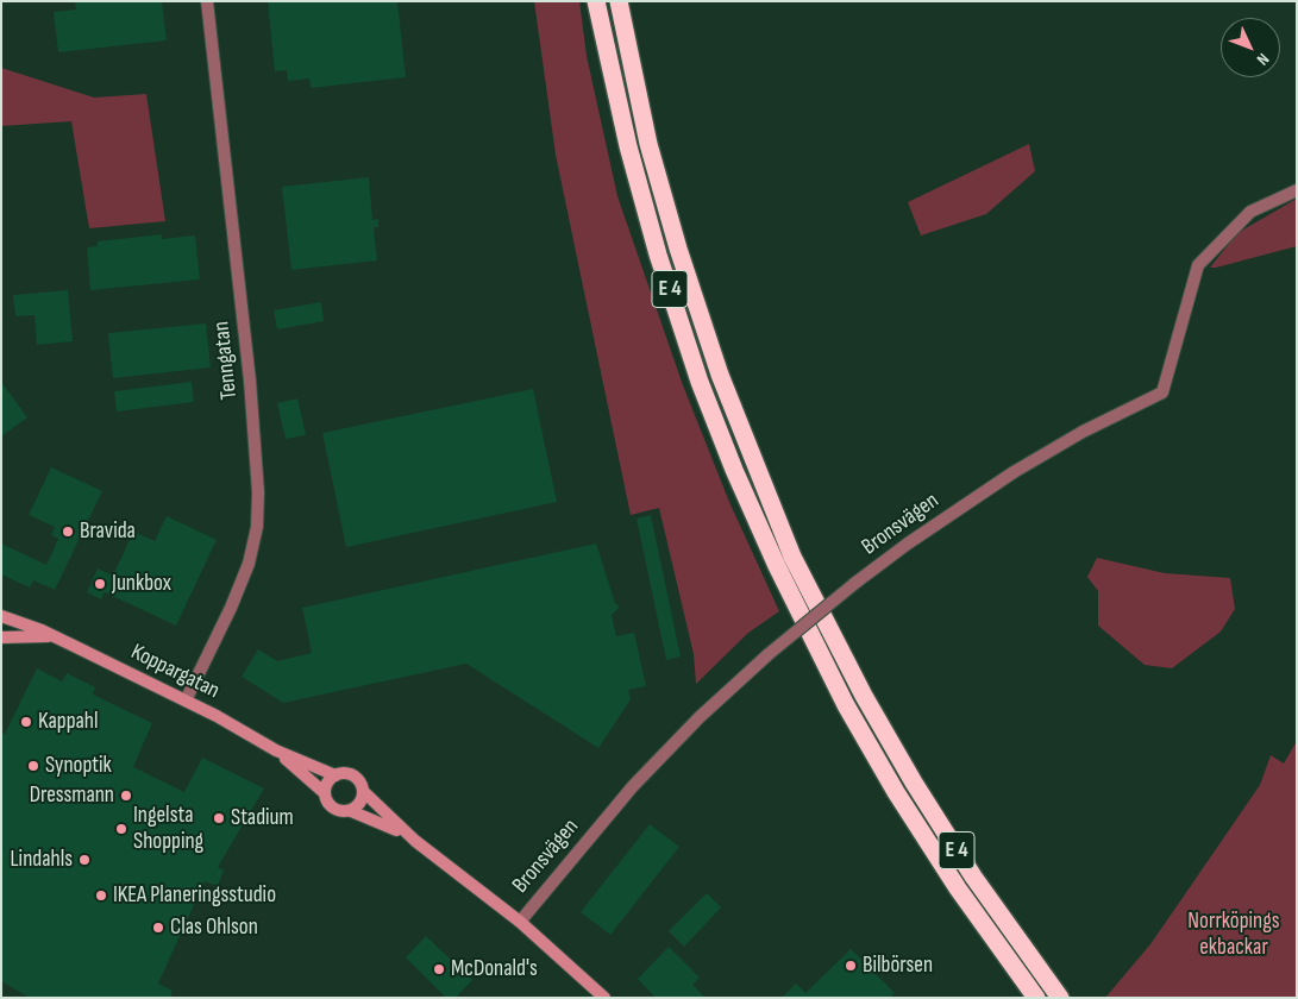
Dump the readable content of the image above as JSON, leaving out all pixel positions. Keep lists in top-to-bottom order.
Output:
{
  "streets": {
    "highway": ["E 4"],
    "street": ["Tenngatan", "Bronsvägen", "Koppargatan"]
  },
  "crossings": [
    ["Tenngatan", "Koppargatan"]
  ],
  "parks": ["Norrköpings ekbackar"],
  "places": [
    "Bravida",
    "Junkbox",
    "Kappahl",
    "Synoptik",
    "Dressmann",
    "Stadium",
    "Ingelsta Shopping",
    "Lindahls",
    "IKEA Planeringsstudio",
    "Clas Ohlson",
    "Bilbörsen",
    "McDonald's"
  ],
  "north": "bottom right"
}
